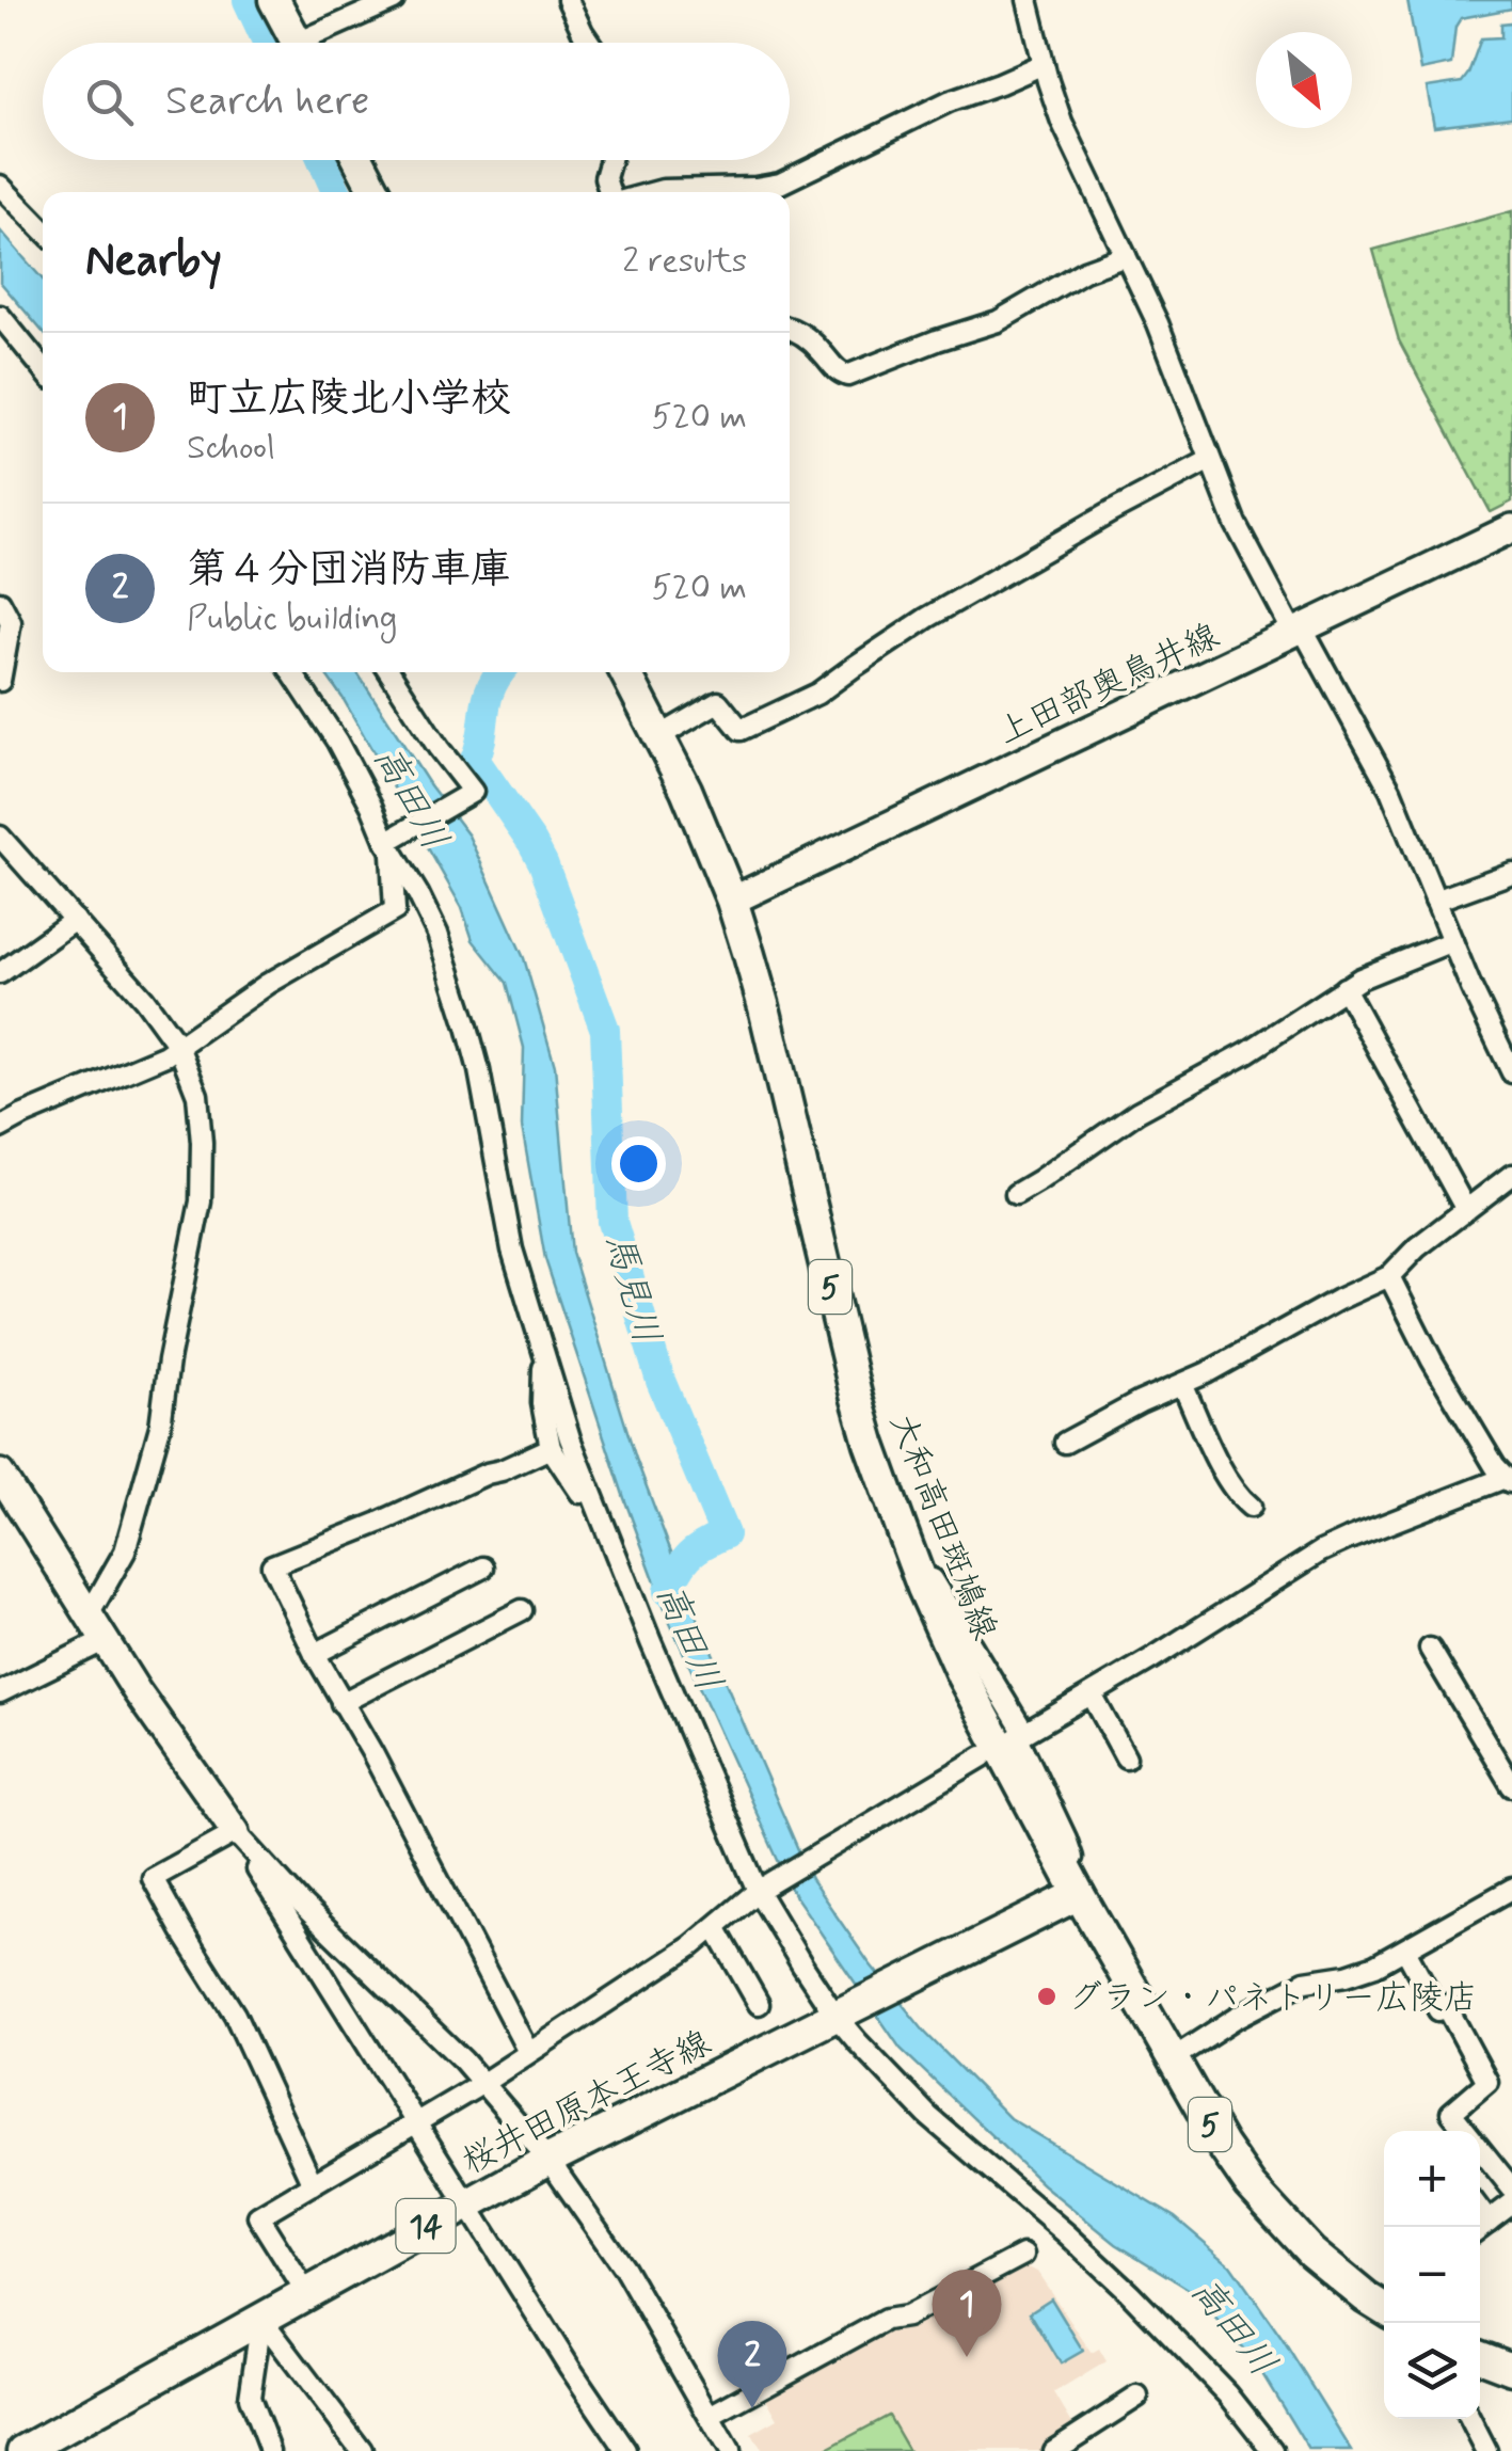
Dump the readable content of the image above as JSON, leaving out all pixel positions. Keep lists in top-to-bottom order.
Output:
{
  "streets": {
    "main road": [
      "5",
      "大和高田斑鳩線",
      "桜井田原本王寺線",
      "14"
    ],
    "street": ["上田部奥鳥井線"]
  },
  "crossings": [
    ["上田部奥鳥井線", "大和高田斑鳩線"],
    ["大和高田斑鳩線", "桜井田原本王寺線"]
  ],
  "water": ["高田川", "馬見川"],
  "places": ["グラン・パネトリー広陵店"],
  "north": "bottom right",
  "page": {
    "search": "Search here",
    "heading": ["Nearby", "2 results"],
    "list": [
      {
        "mark": "1",
        "name": "町立広陵北小学校",
        "note": "School",
        "value": "520 m"
      },
      {
        "mark": "2",
        "name": "第４分団消防車庫",
        "note": "Public building",
        "value": "520 m"
      }
    ],
    "map_buttons": ["+", "−"],
    "pins": ["1", "2"]
  }
}
